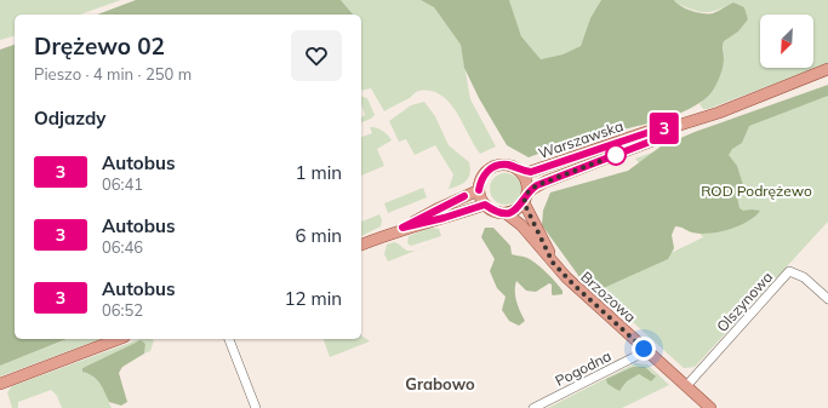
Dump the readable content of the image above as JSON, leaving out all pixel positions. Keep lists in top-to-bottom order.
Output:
{
  "streets": {
    "main road": ["Warszawska", "Brzozowa"],
    "street": ["Olszynowa", "Pogodna"]
  },
  "crossings": [
    ["Warszawska", "Brzozowa"],
    ["Brzozowa", "Olszynowa"],
    ["Brzozowa", "Pogodna"]
  ],
  "districts": ["Grabowo"],
  "parks": ["ROD Podrężewo"],
  "lines": ["bus line 3"],
  "north": "bottom left",
  "page": {
    "on_map": "3",
    "heading": [
      ["Drężewo 02", "Pieszo · 4 min · 250 m"],
      "Odjazdy"
    ],
    "list": [
      {
        "mark": "3",
        "name": "Autobus",
        "note": "06:41",
        "value": "1 min"
      },
      {
        "mark": "3",
        "name": "Autobus",
        "note": "06:46",
        "value": "6 min"
      },
      {
        "mark": "3",
        "name": "Autobus",
        "note": "06:52",
        "value": "12 min"
      }
    ]
  }
}
